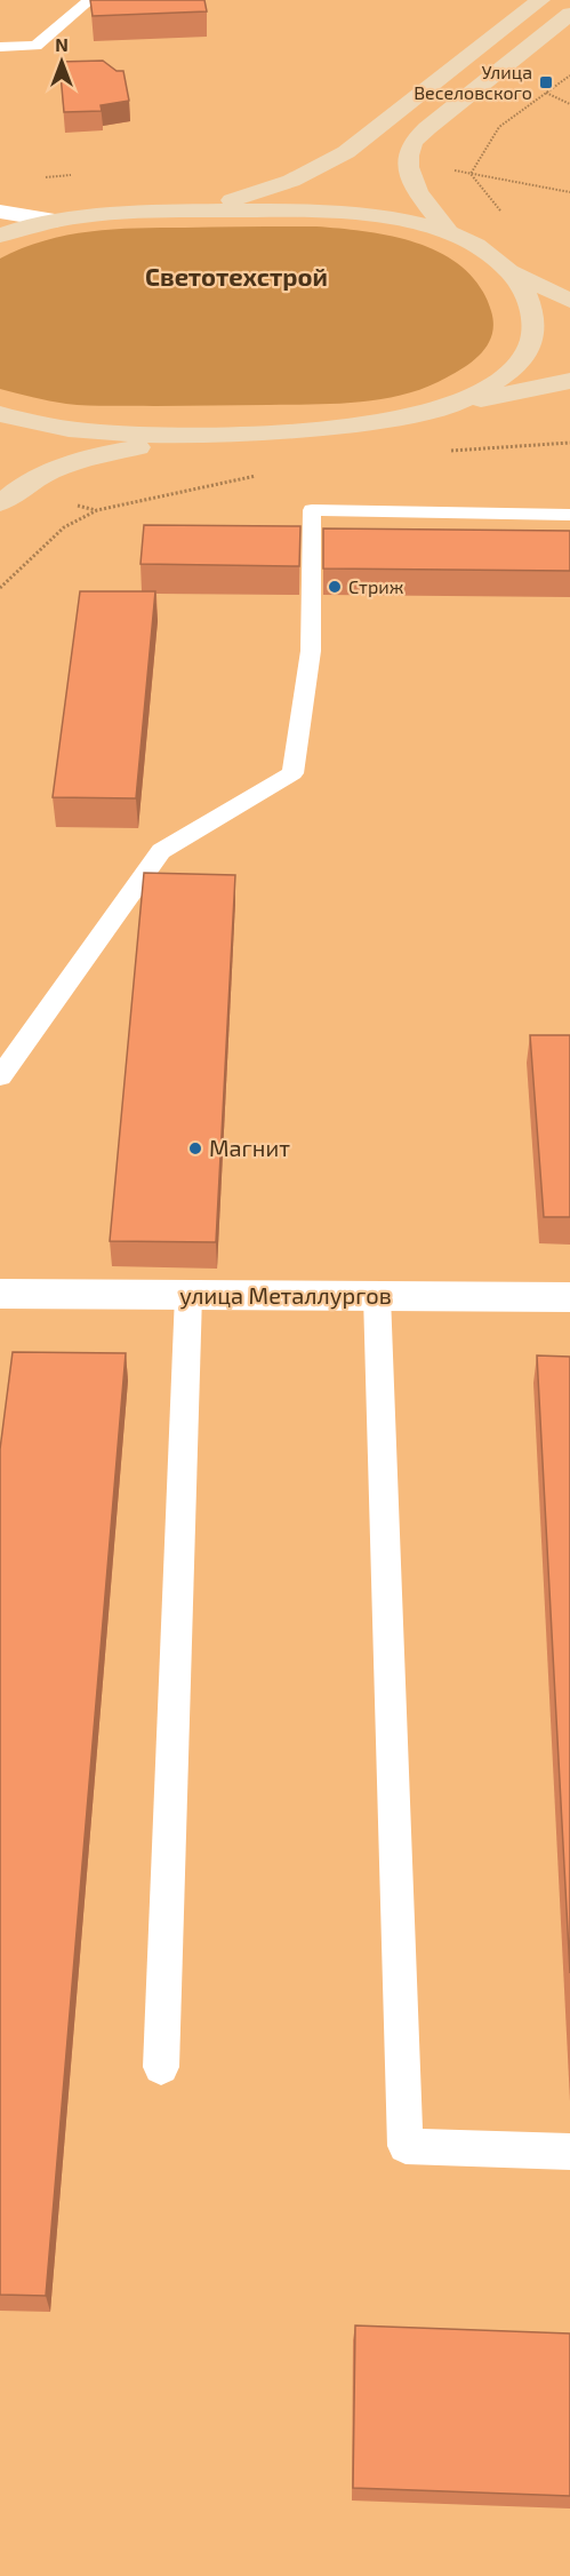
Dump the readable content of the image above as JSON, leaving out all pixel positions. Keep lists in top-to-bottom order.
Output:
{
  "streets": {
    "street": ["улица Металлургов"]
  },
  "districts": ["Светотехстрой"],
  "places": {
    "transit": ["Улица Веселовского"],
    "other": ["Стриж", "Магнит"]
  },
  "north": "top"
}
